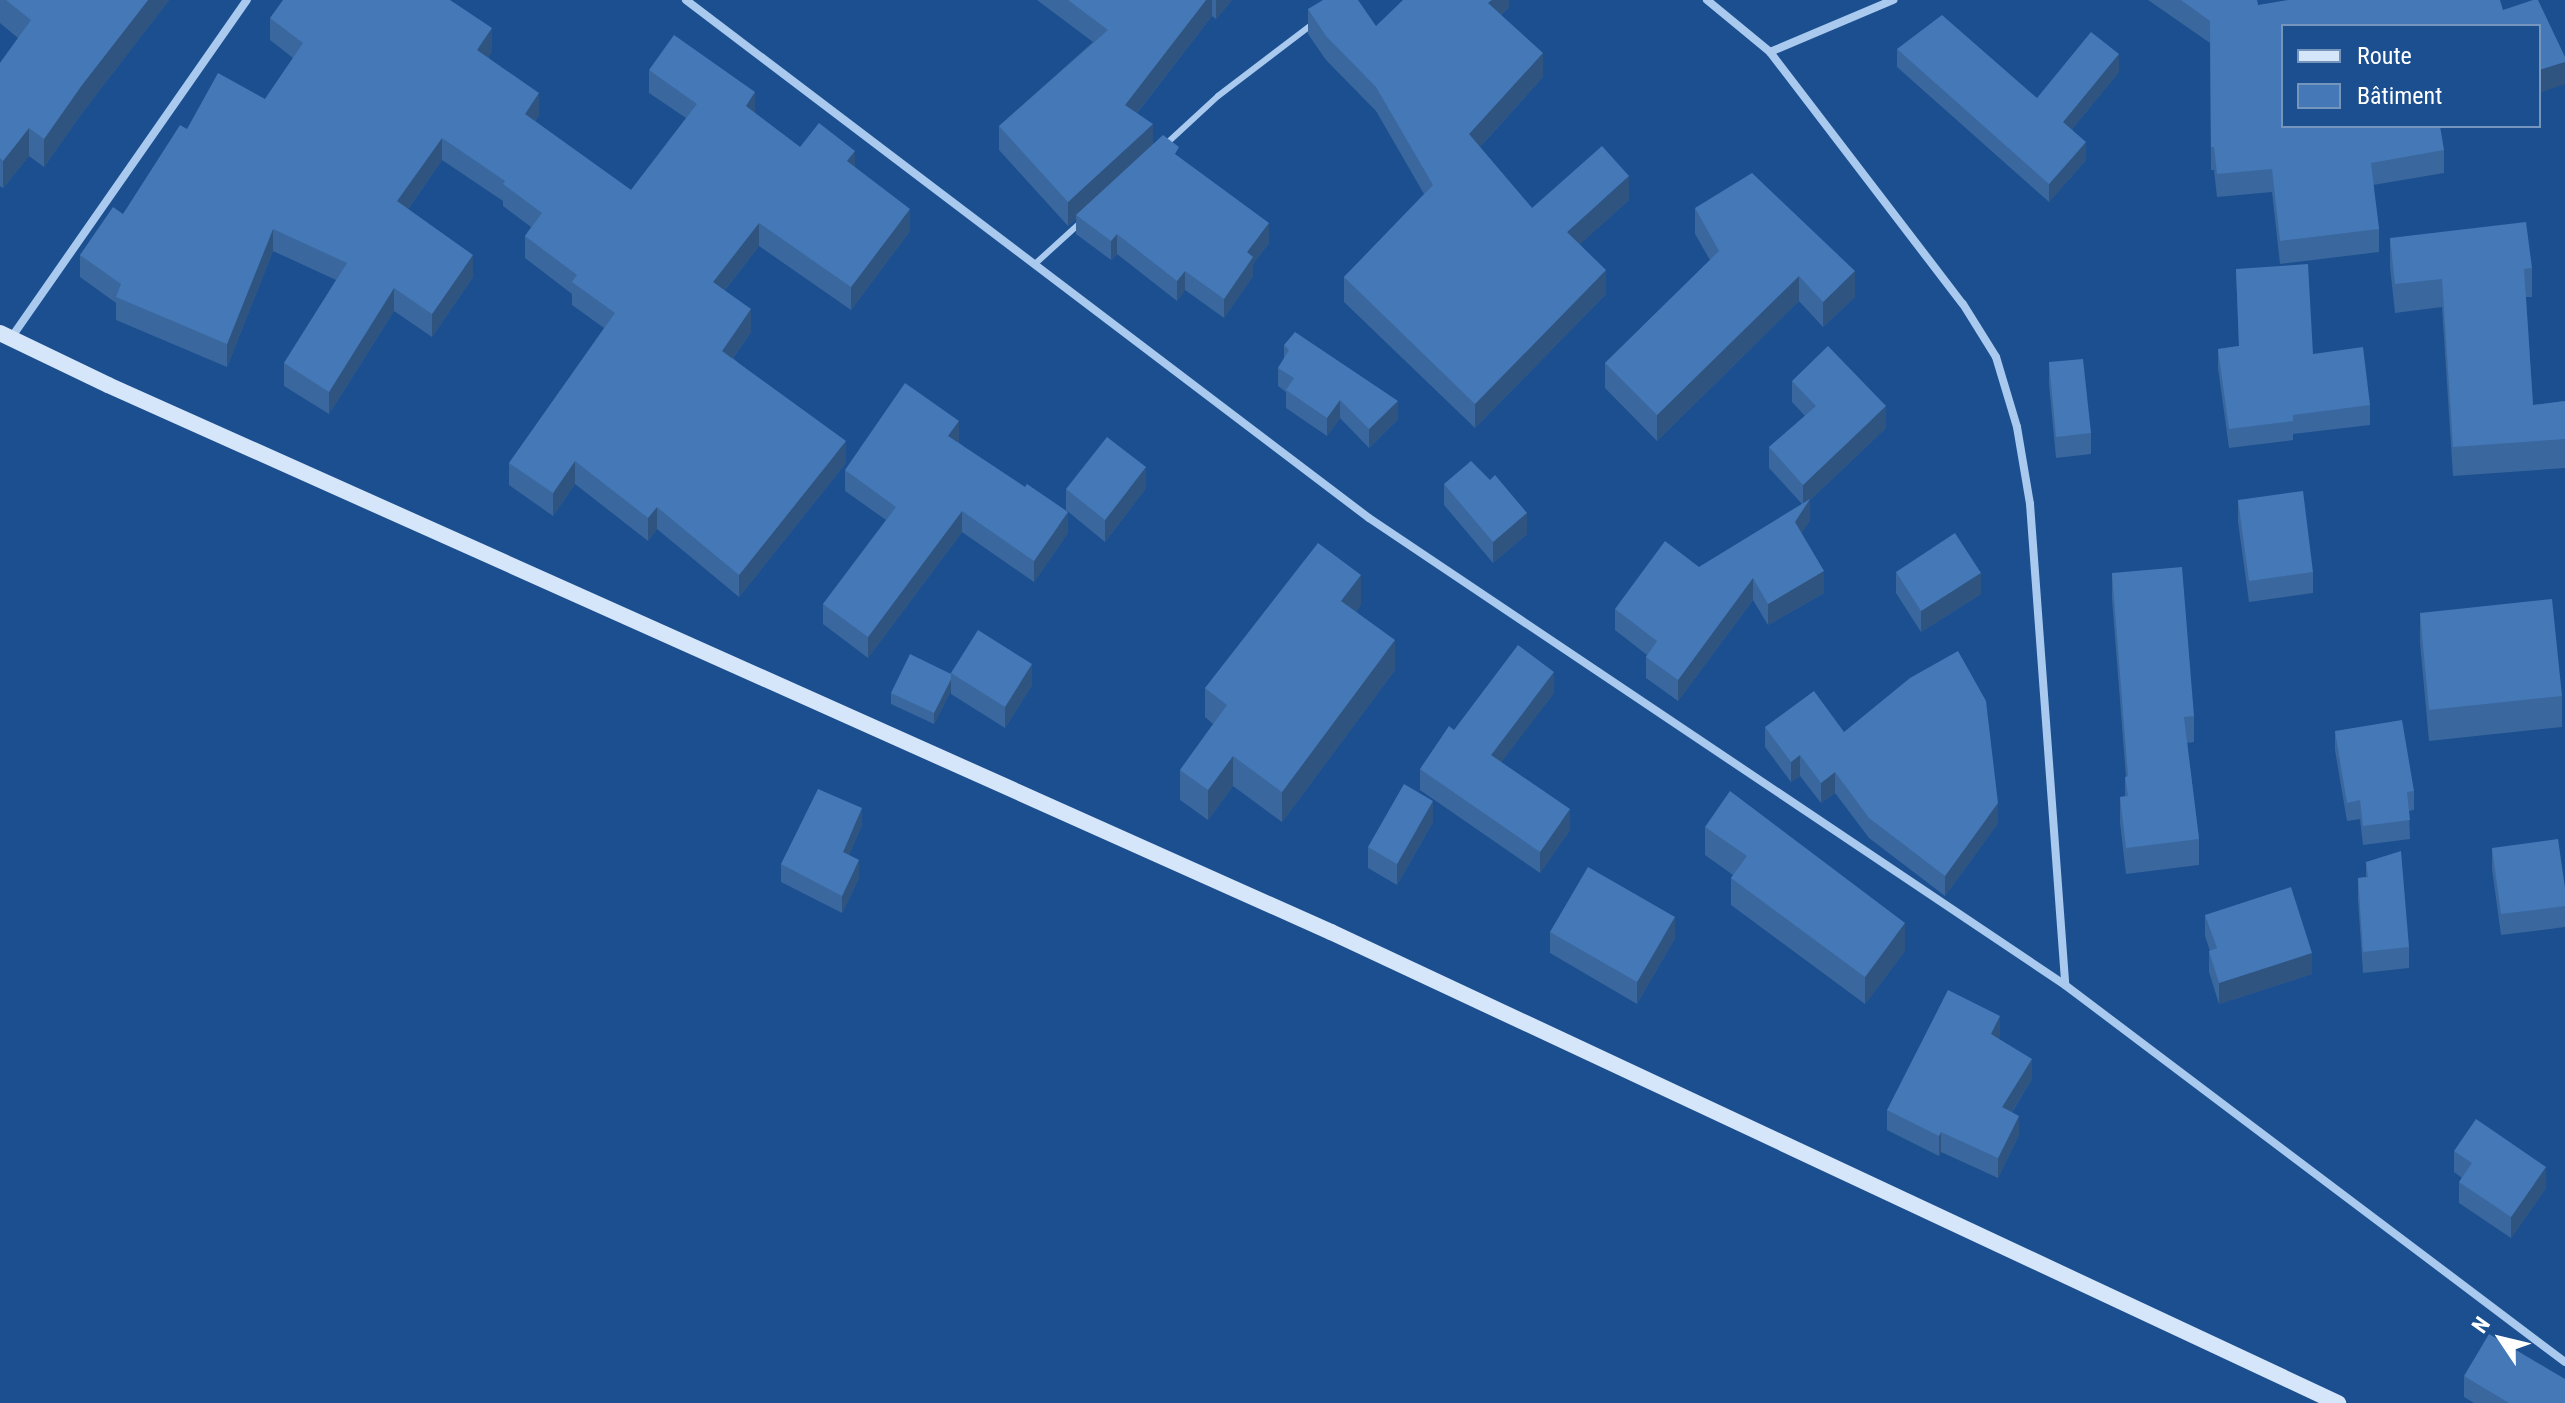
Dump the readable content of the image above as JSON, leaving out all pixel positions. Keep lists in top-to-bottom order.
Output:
{
  "legend": ["Route", "Bâtiment"],
  "north": "top left"
}
